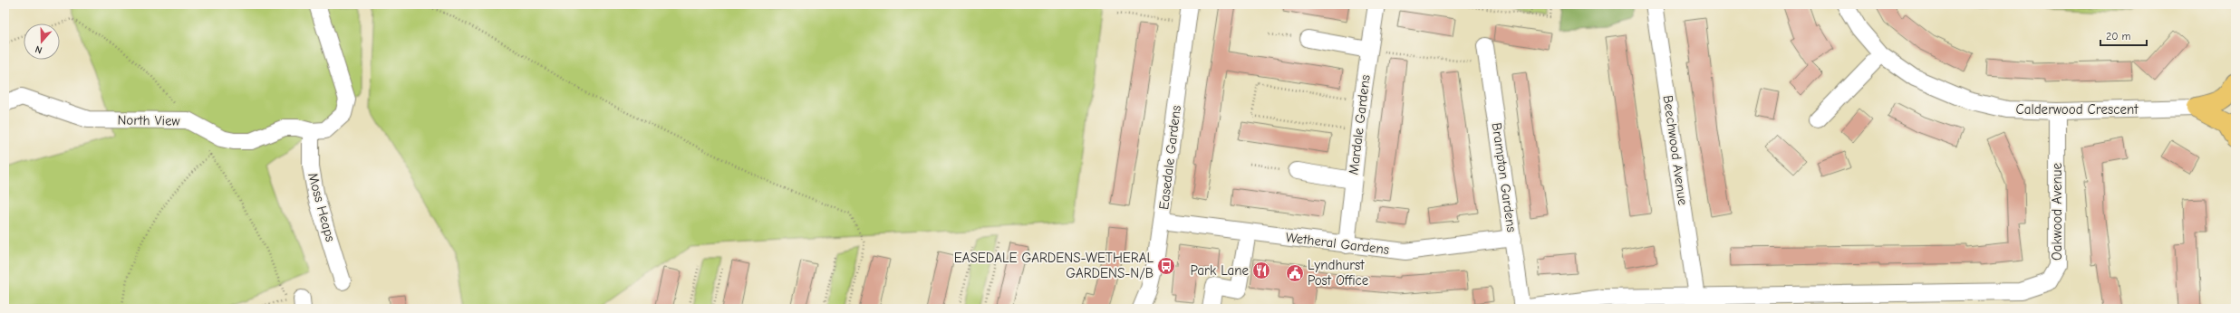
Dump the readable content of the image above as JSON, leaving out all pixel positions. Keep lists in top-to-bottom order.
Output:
{
  "streets": {
    "street": [
      "Calderwood Crescent",
      "North View",
      "Mardale Gardens",
      "Beechwood Avenue",
      "Easedale Gardens",
      "Brampton Gardens",
      "Moss Heaps",
      "Oakwood Avenue",
      "Wetheral Gardens"
    ]
  },
  "crossings": [
    ["Calderwood Crescent", "Oakwood Avenue"],
    ["North View", "Moss Heaps"],
    ["Mardale Gardens", "Wetheral Gardens"],
    ["Beechwood Avenue", "Oakwood Avenue"],
    ["Easedale Gardens", "Wetheral Gardens"],
    ["Brampton Gardens", "Oakwood Avenue"],
    ["Brampton Gardens", "Wetheral Gardens"]
  ],
  "places": {
    "bus stop": ["EASEDALE GARDENS-WETHERAL GARDENS-N/B"],
    "restaurant": ["Park Lane"],
    "public building": ["Lyndhurst Post Office"]
  },
  "scale_bar": "20 m",
  "north": "bottom"
}
